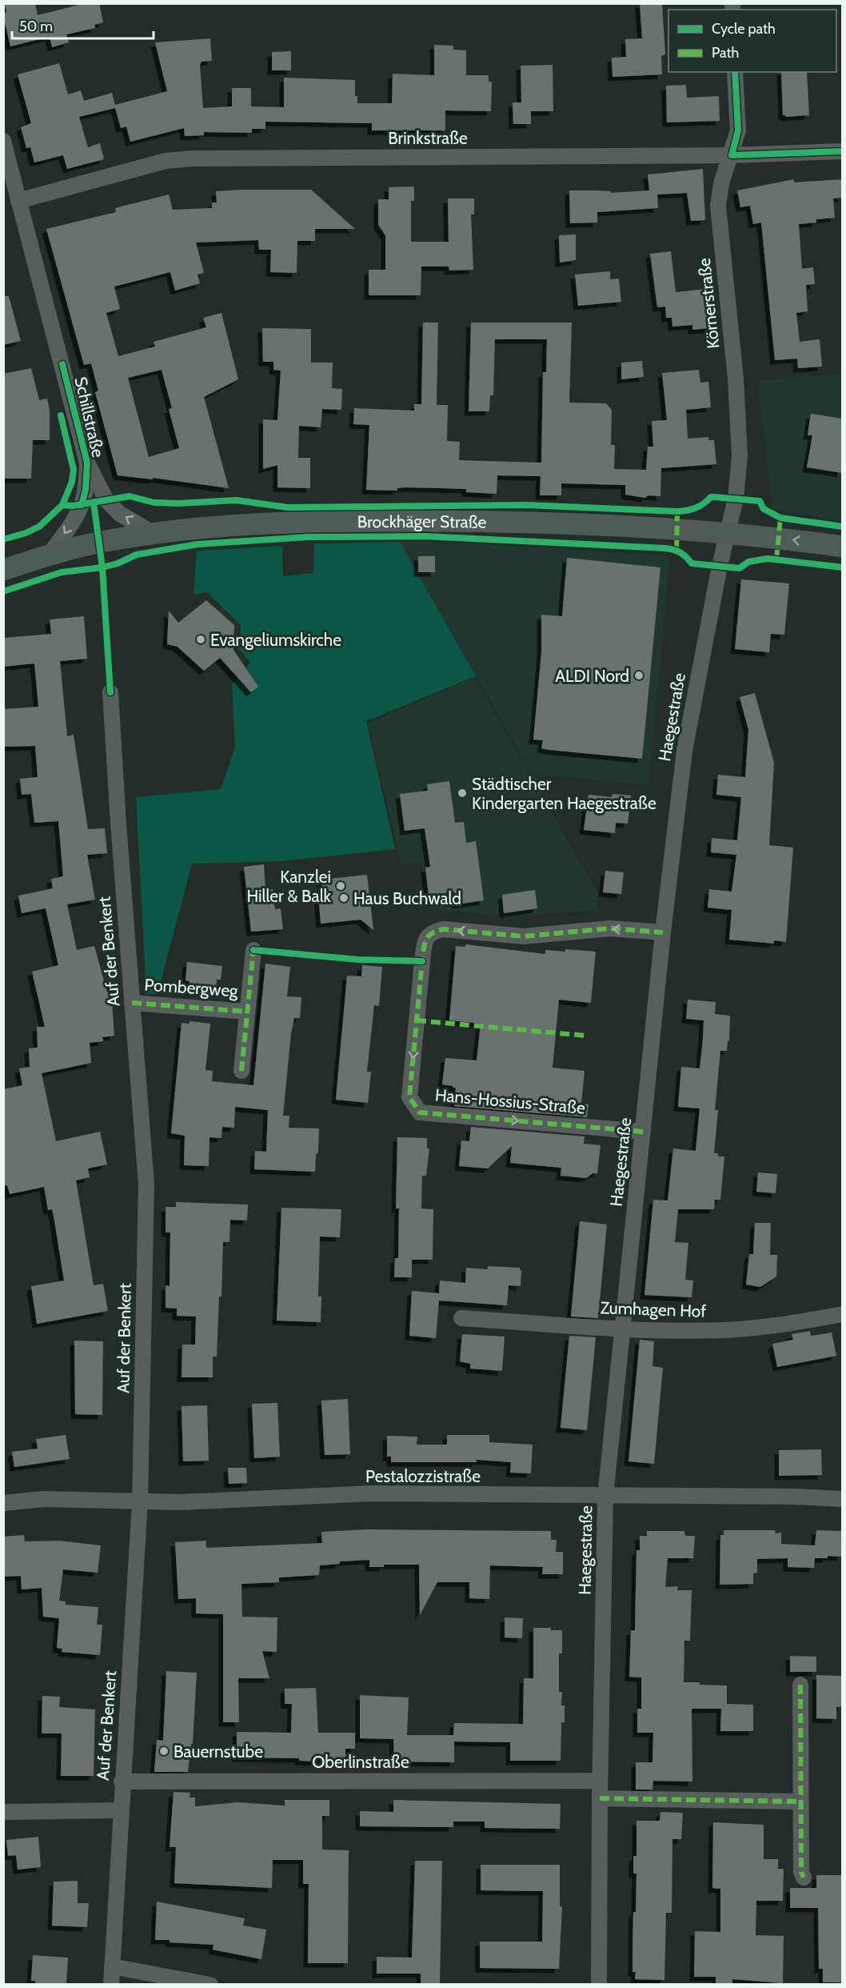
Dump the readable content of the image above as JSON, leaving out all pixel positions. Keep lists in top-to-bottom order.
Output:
{
  "streets": {
    "main road": ["Brockhäger Straße"],
    "street": [
      "Brinkstraße",
      "Körnerstraße",
      "Schillstraße",
      "Haegestraße",
      "Auf der Benkert",
      "Pombergweg",
      "Hans-Hossius-Straße",
      "Zumhagen Hof",
      "Pestalozzistraße",
      "Oberlinstraße"
    ]
  },
  "crossings": [
    ["Brinkstraße", "Körnerstraße"],
    ["Brinkstraße", "Schillstraße"],
    ["Körnerstraße", "Brockhäger Straße"],
    ["Körnerstraße", "Haegestraße"],
    ["Schillstraße", "Brockhäger Straße"],
    ["Brockhäger Straße", "Haegestraße"],
    ["Haegestraße", "Hans-Hossius-Straße"],
    ["Haegestraße", "Zumhagen Hof"],
    ["Haegestraße", "Pestalozzistraße"],
    ["Haegestraße", "Oberlinstraße"],
    ["Auf der Benkert", "Pombergweg"],
    ["Auf der Benkert", "Pestalozzistraße"],
    ["Auf der Benkert", "Oberlinstraße"]
  ],
  "places": [
    "Evangeliumskirche",
    "ALDI Nord",
    "Städtischer Kindergarten Haegestraße",
    "Kanzlei Hiller & Balk",
    "Haus Buchwald",
    "Bauernstube"
  ],
  "legend": ["Cycle path", "Path"],
  "scale_bar": "50 m"
}
